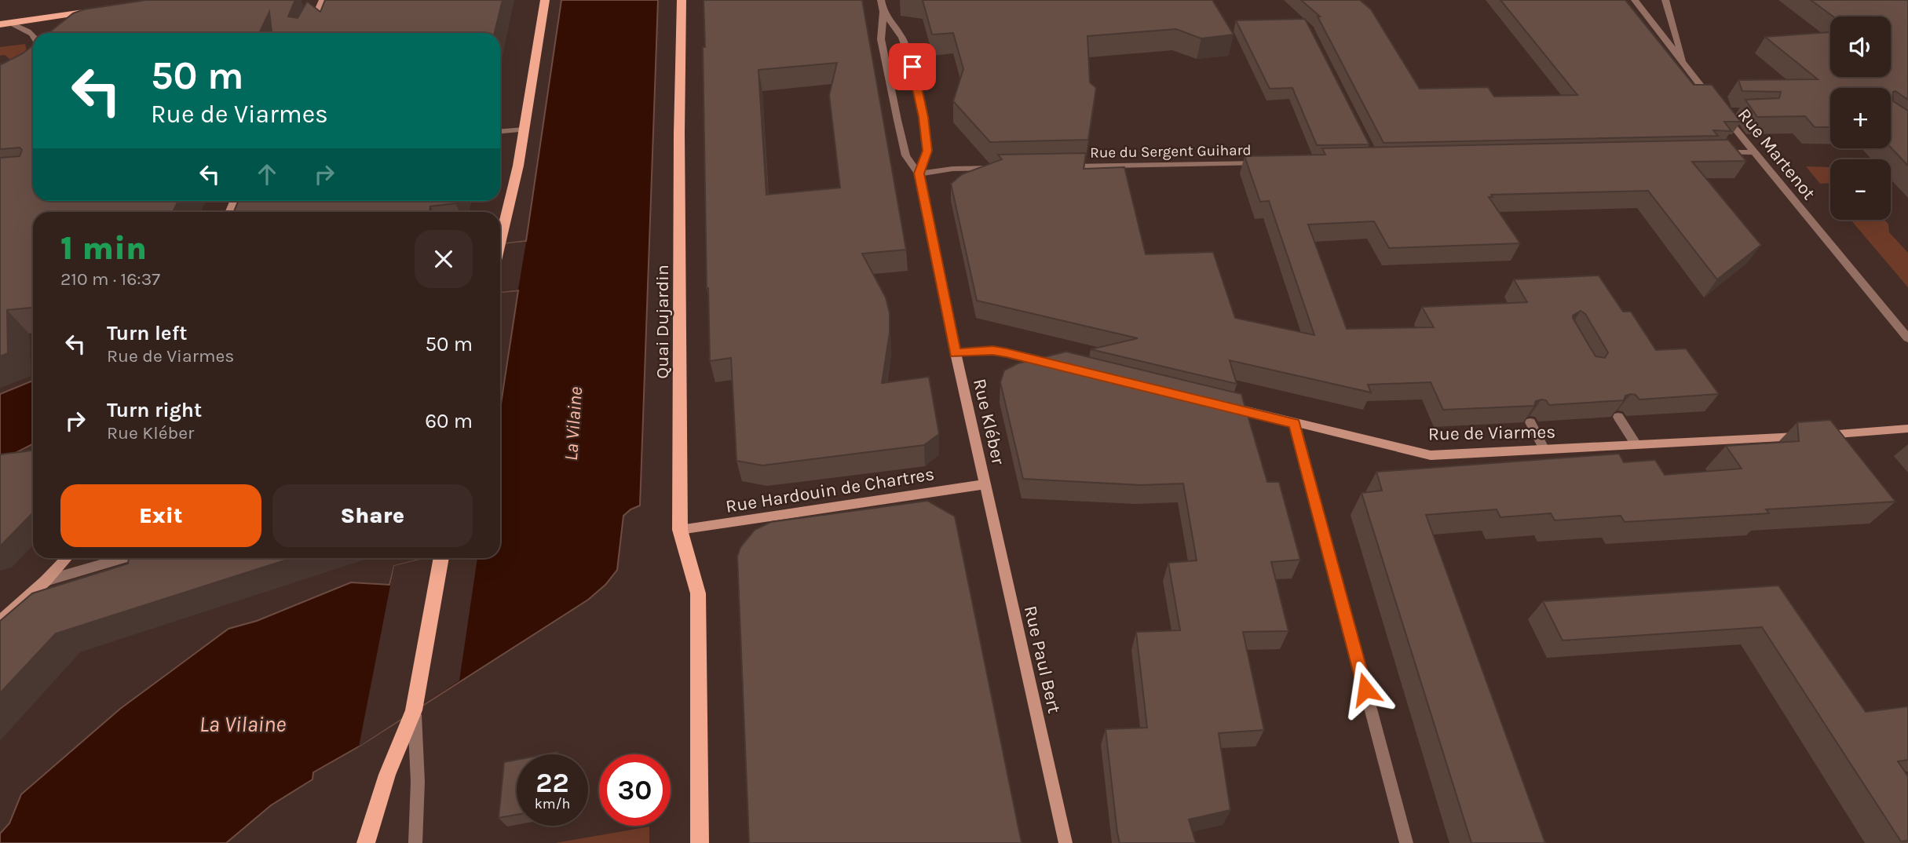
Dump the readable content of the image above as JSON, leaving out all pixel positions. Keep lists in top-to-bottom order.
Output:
{
  "streets": {
    "main road": ["Quai Dujardin"],
    "street": [
      "Rue du Sergent Guihard",
      "Rue Martenot",
      "Rue Kléber",
      "Rue de Viarmes",
      "Rue Hardouin de Chartres",
      "Rue Paul Bert"
    ]
  },
  "crossings": [
    ["Quai Dujardin", "Rue Hardouin de Chartres"],
    ["Rue Kléber", "Rue Hardouin de Chartres"],
    ["Rue Kléber", "Rue Paul Bert"],
    ["Rue Hardouin de Chartres", "Rue Paul Bert"]
  ],
  "water": ["La Vilaine"],
  "page": {
    "map_buttons": ["+", "−"],
    "turn": ["50 m", "Rue de Viarmes"],
    "heading": ["1 min", "210 m · 16:37"],
    "list": [
      {
        "name": "Turn left",
        "note": "Rue de Viarmes",
        "value": "50 m"
      },
      {
        "name": "Turn right",
        "note": "Rue Kléber",
        "value": "60 m"
      }
    ],
    "buttons": ["Exit", "Share"],
    "speed": "22 km/h",
    "limit": "30"
  }
}
